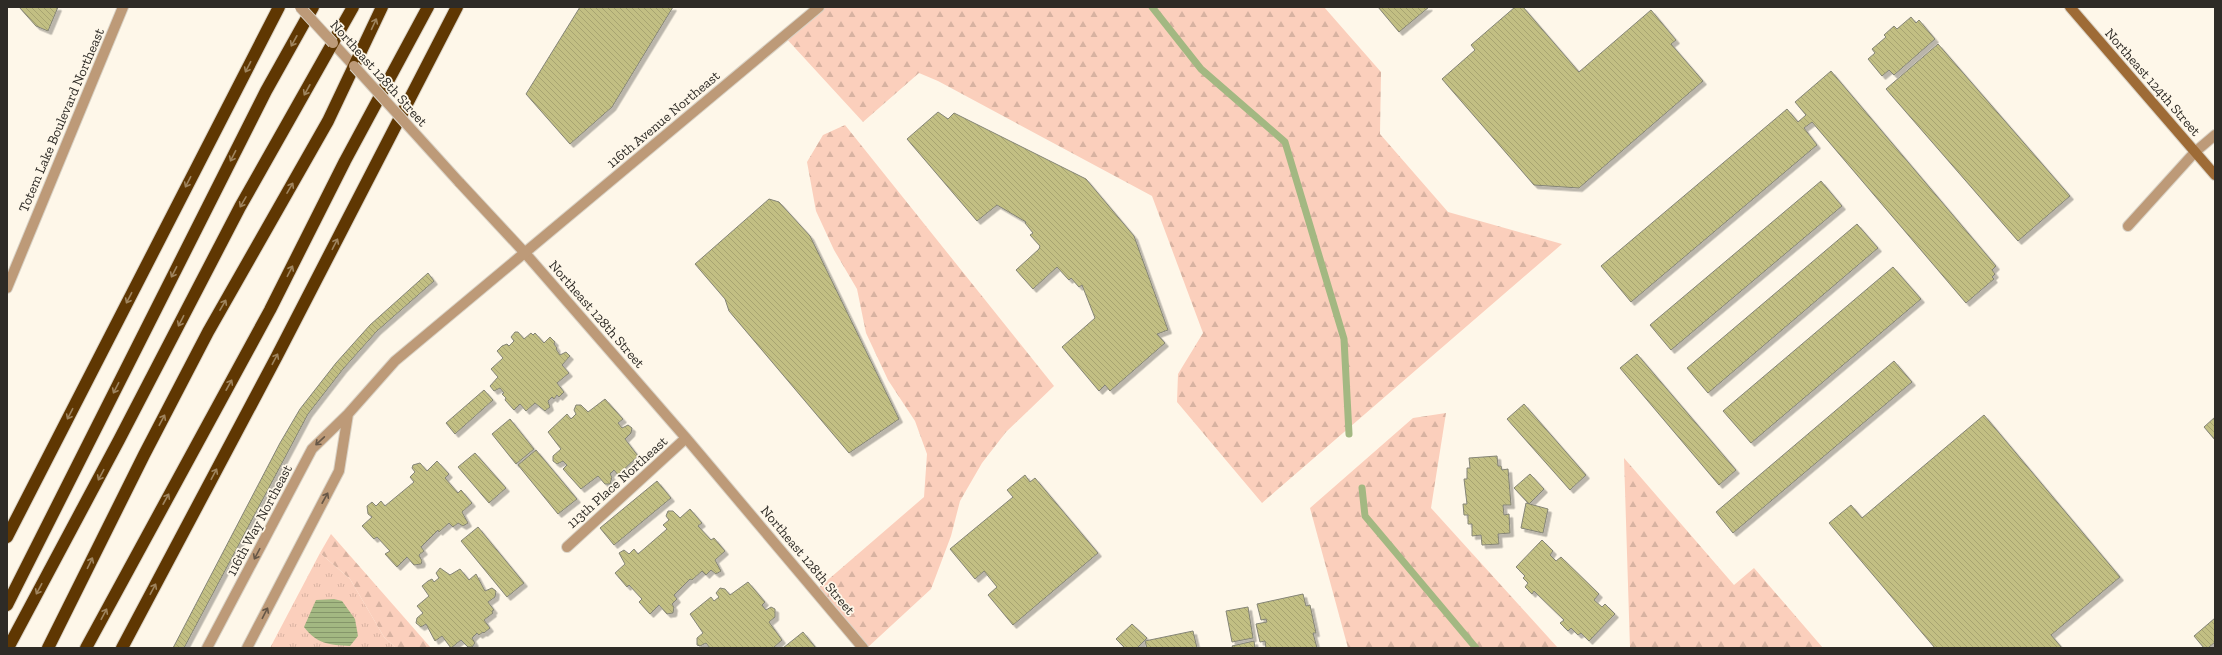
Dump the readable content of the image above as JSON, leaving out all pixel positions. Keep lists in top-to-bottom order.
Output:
{
  "streets": {
    "main road": ["Northeast 124th Street"],
    "street": [
      "Northeast 128th Street",
      "116th Avenue Northeast",
      "Totem Lake Boulevard Northeast",
      "113th Place Northeast",
      "116th Way Northeast"
    ]
  },
  "crossings": [
    ["Northeast 128th Street", "116th Avenue Northeast"],
    ["Northeast 128th Street", "113th Place Northeast"],
    ["Northeast 128th Street", "116th Way Northeast"],
    ["116th Avenue Northeast", "116th Way Northeast"]
  ]
}
